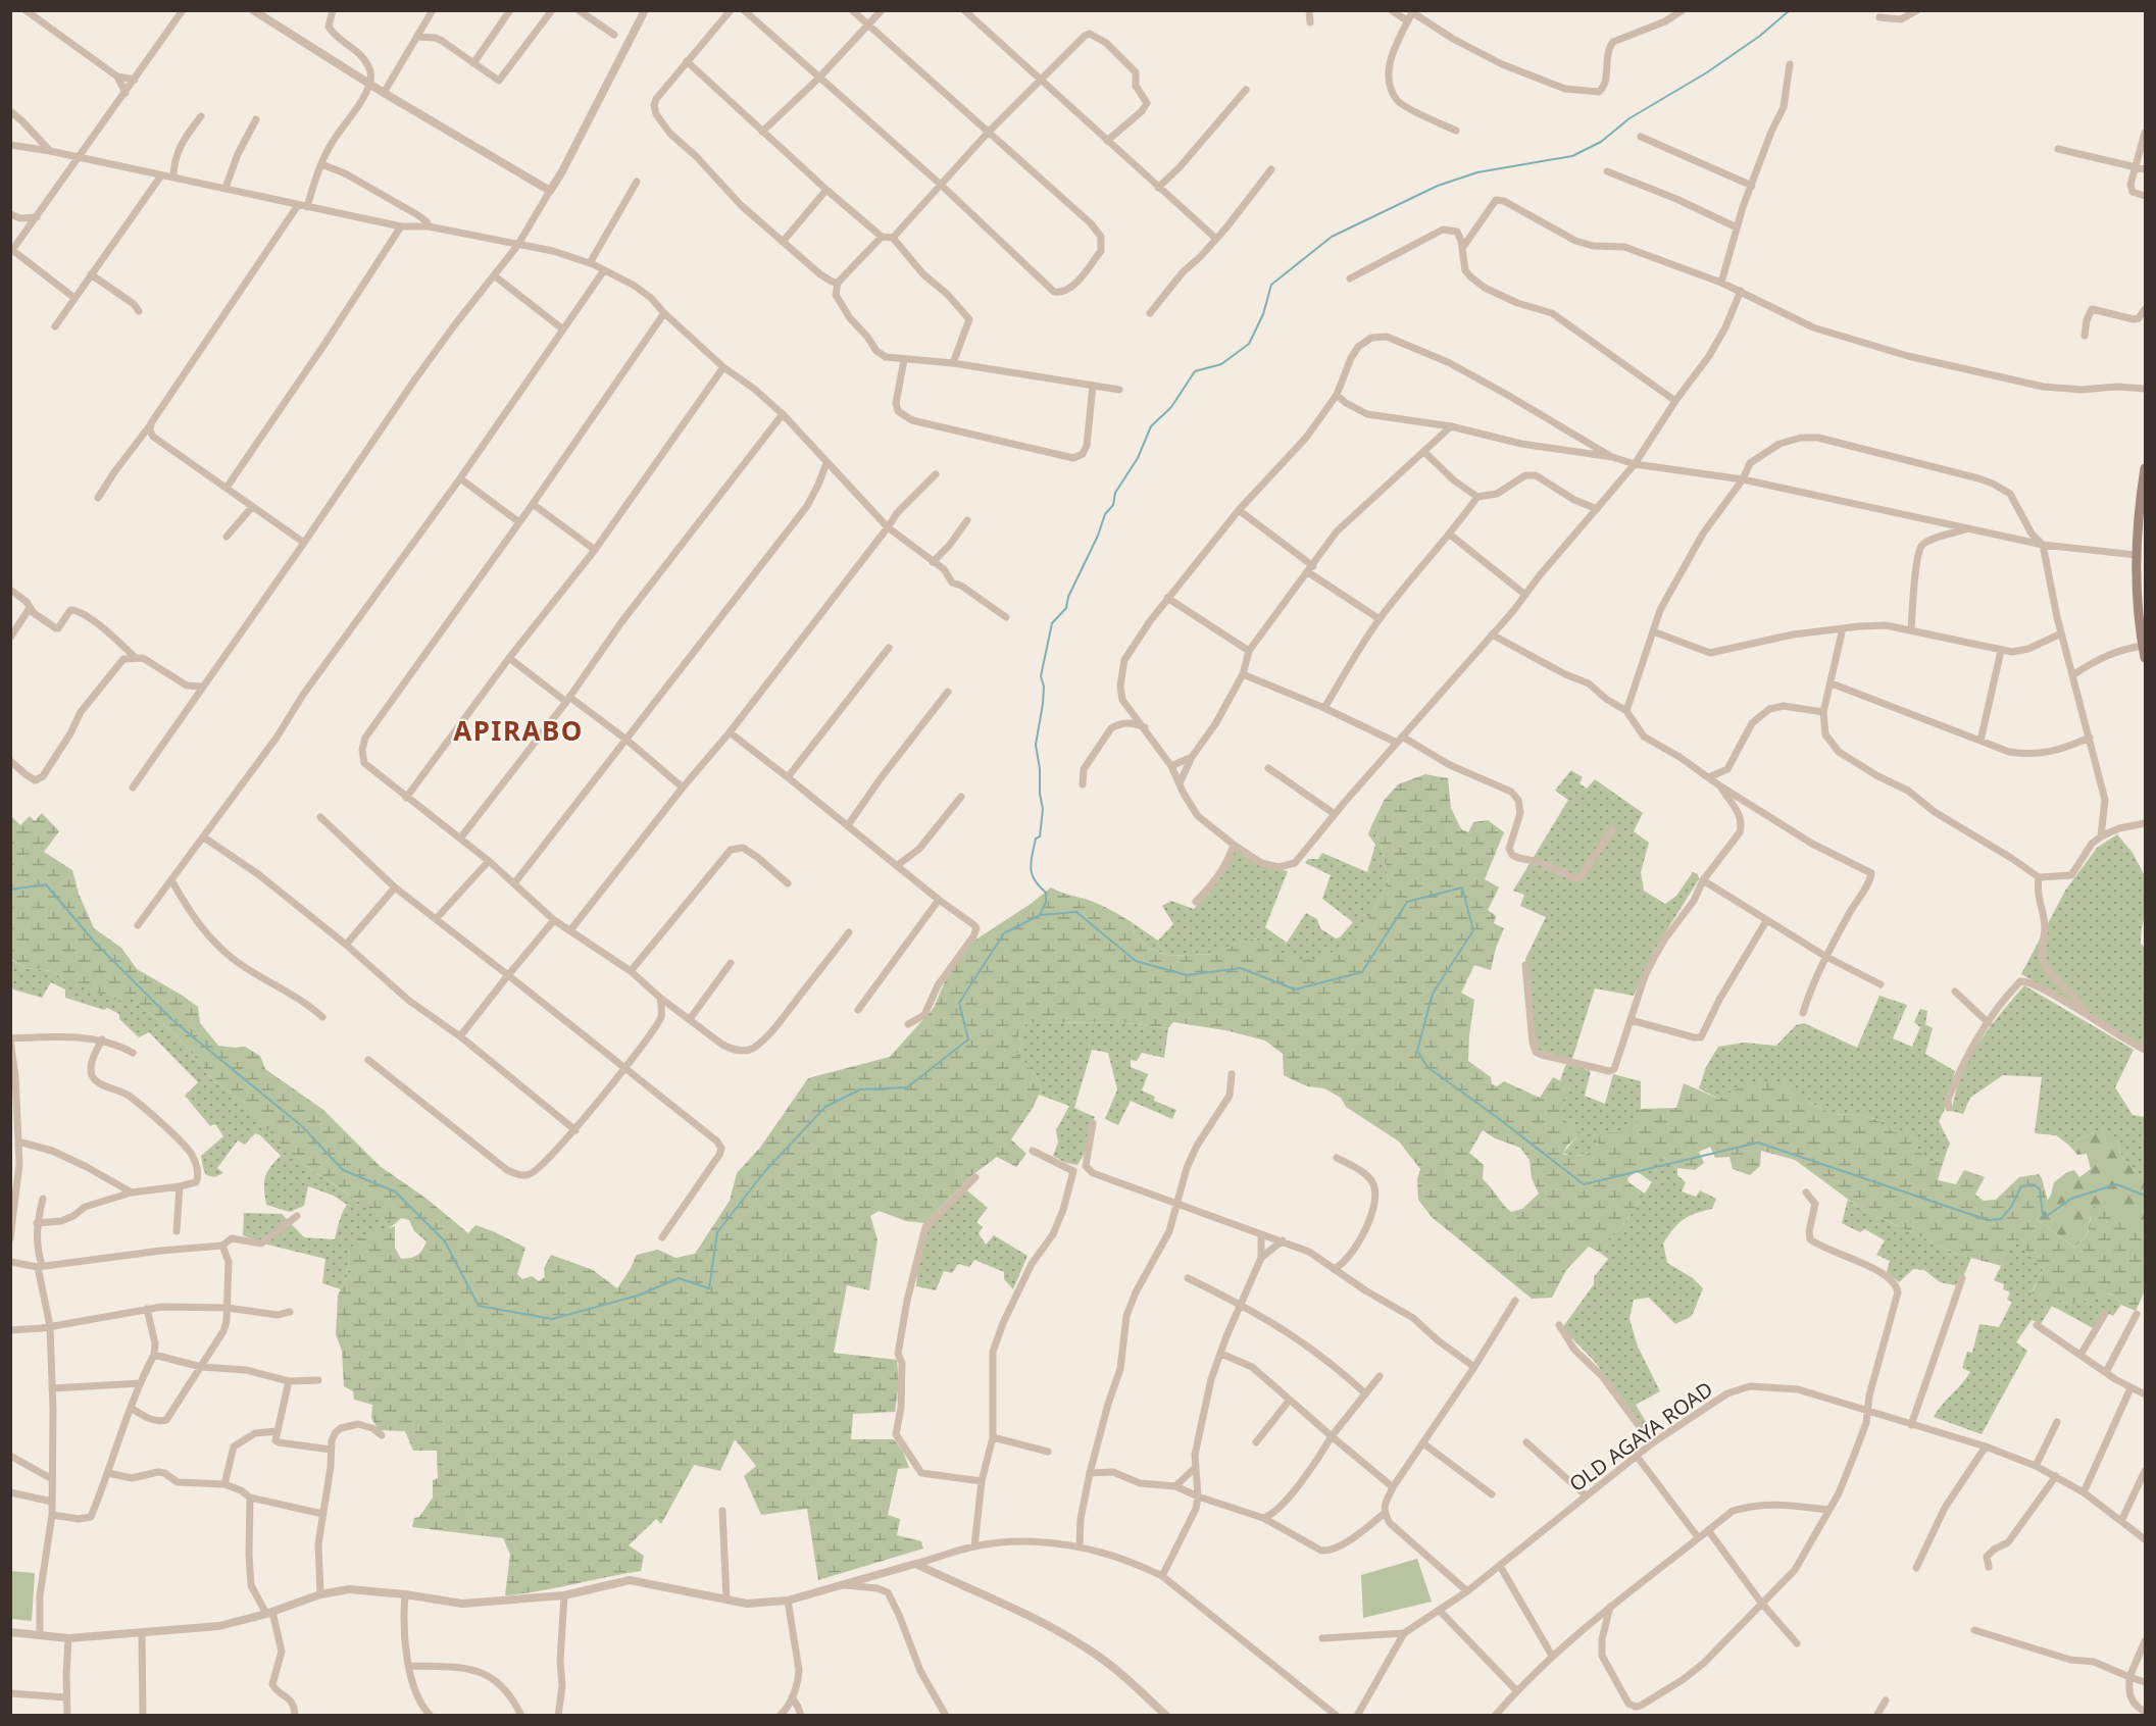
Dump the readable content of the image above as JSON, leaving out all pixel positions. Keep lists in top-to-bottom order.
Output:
{
  "streets": {
    "street": ["OLD AGAYA ROAD"]
  },
  "districts": ["APIRABO"]
}
